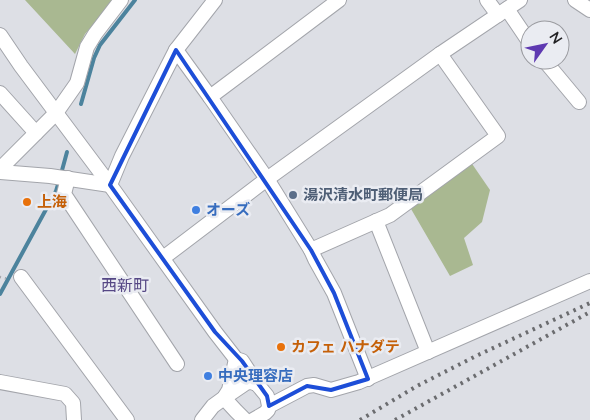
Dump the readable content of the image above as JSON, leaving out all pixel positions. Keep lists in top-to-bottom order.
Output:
{
  "districts": ["西新町"],
  "places": [
    "湯沢清水町郵便局",
    "上海",
    "オーズ",
    "カフェ ハナダテ",
    "中央理容店"
  ],
  "north": "top right"
}
